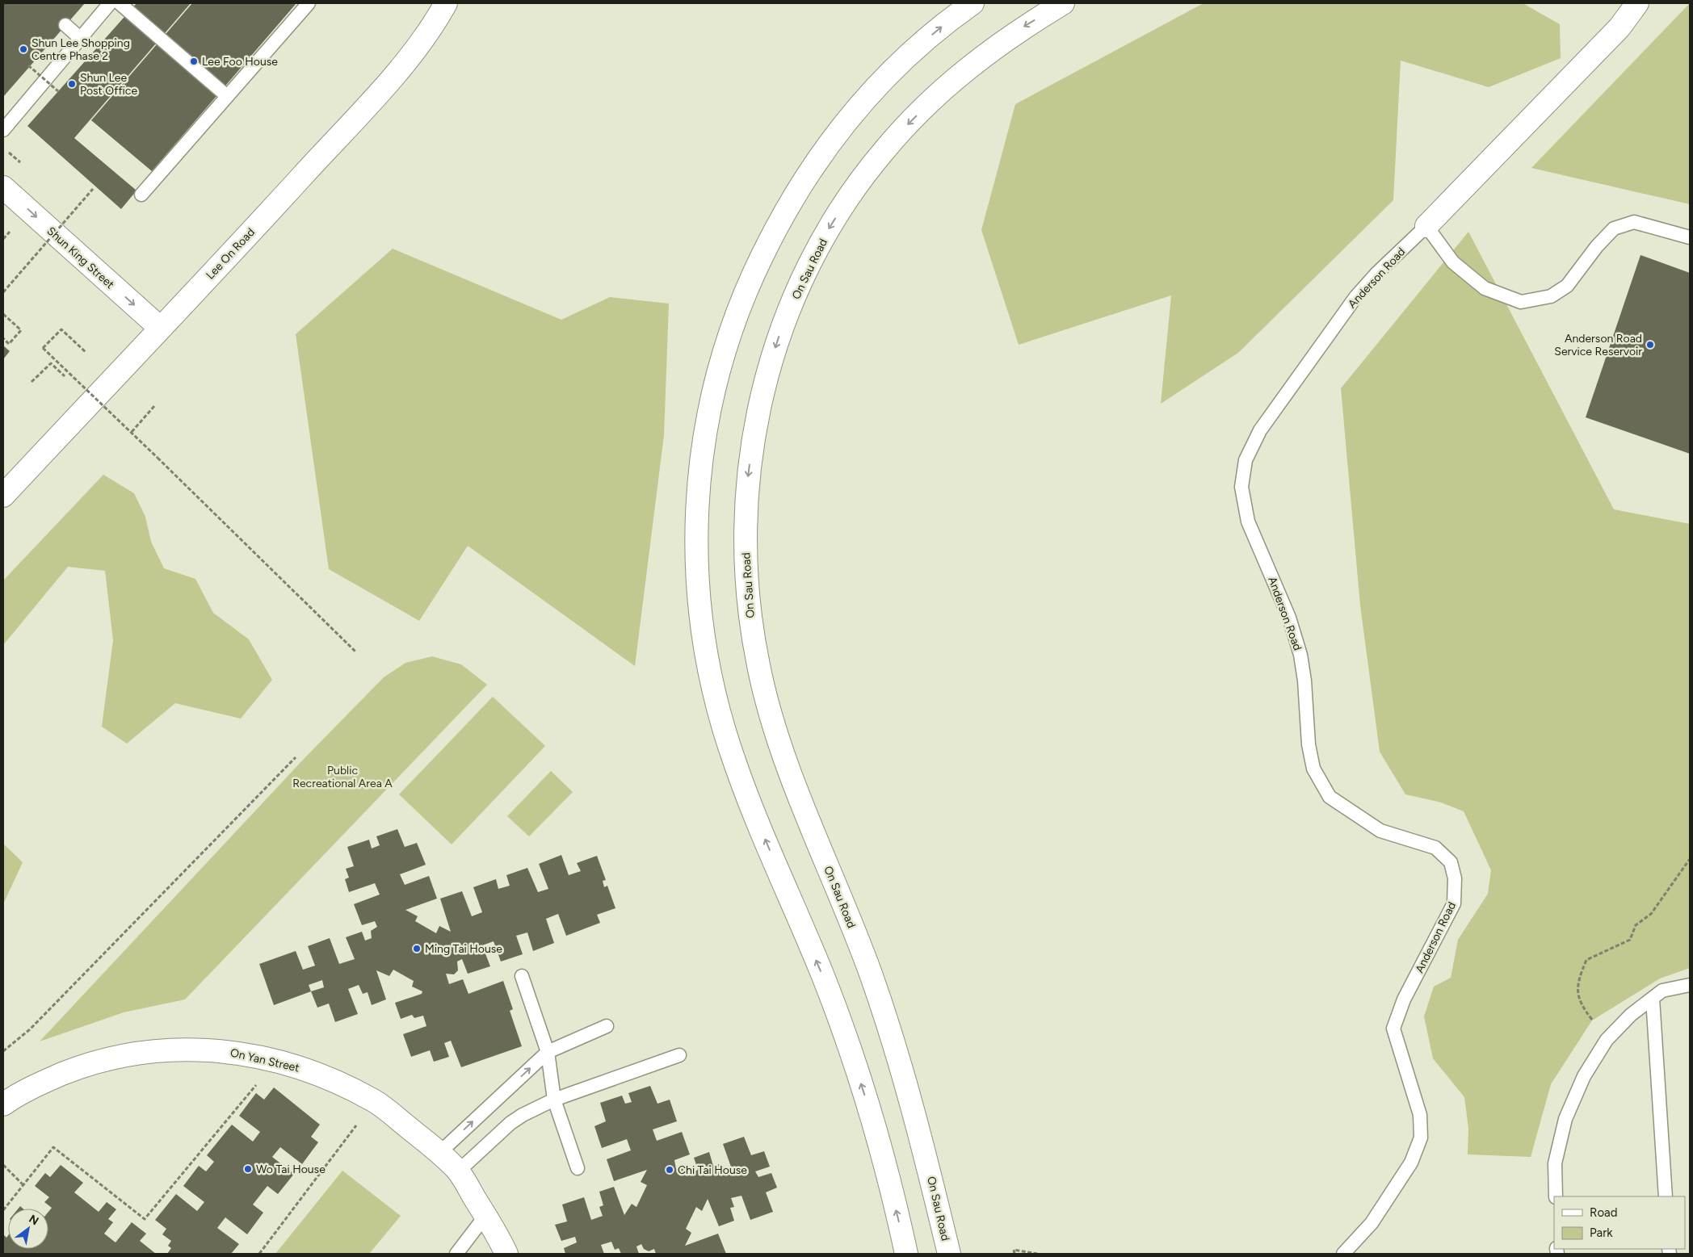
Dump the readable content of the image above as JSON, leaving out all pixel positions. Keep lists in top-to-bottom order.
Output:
{
  "streets": {
    "main road": [
      "Lee On Road",
      "Shun King Street",
      "On Sau Road",
      "Anderson Road",
      "On Yan Street"
    ]
  },
  "crossings": [
    ["Lee On Road", "Shun King Street"]
  ],
  "one_way": ["Shun King Street"],
  "parks": ["Public Recreational Area A"],
  "places": [
    "Shun Lee Shopping Centre Phase 2",
    "Lee Foo House",
    "Shun Lee Post Office",
    "Anderson Road Service Reservoir",
    "Ming Tai House",
    "Wo Tai House",
    "Chi Tai House"
  ],
  "legend": ["Road", "Park"],
  "north": "top right"
}
